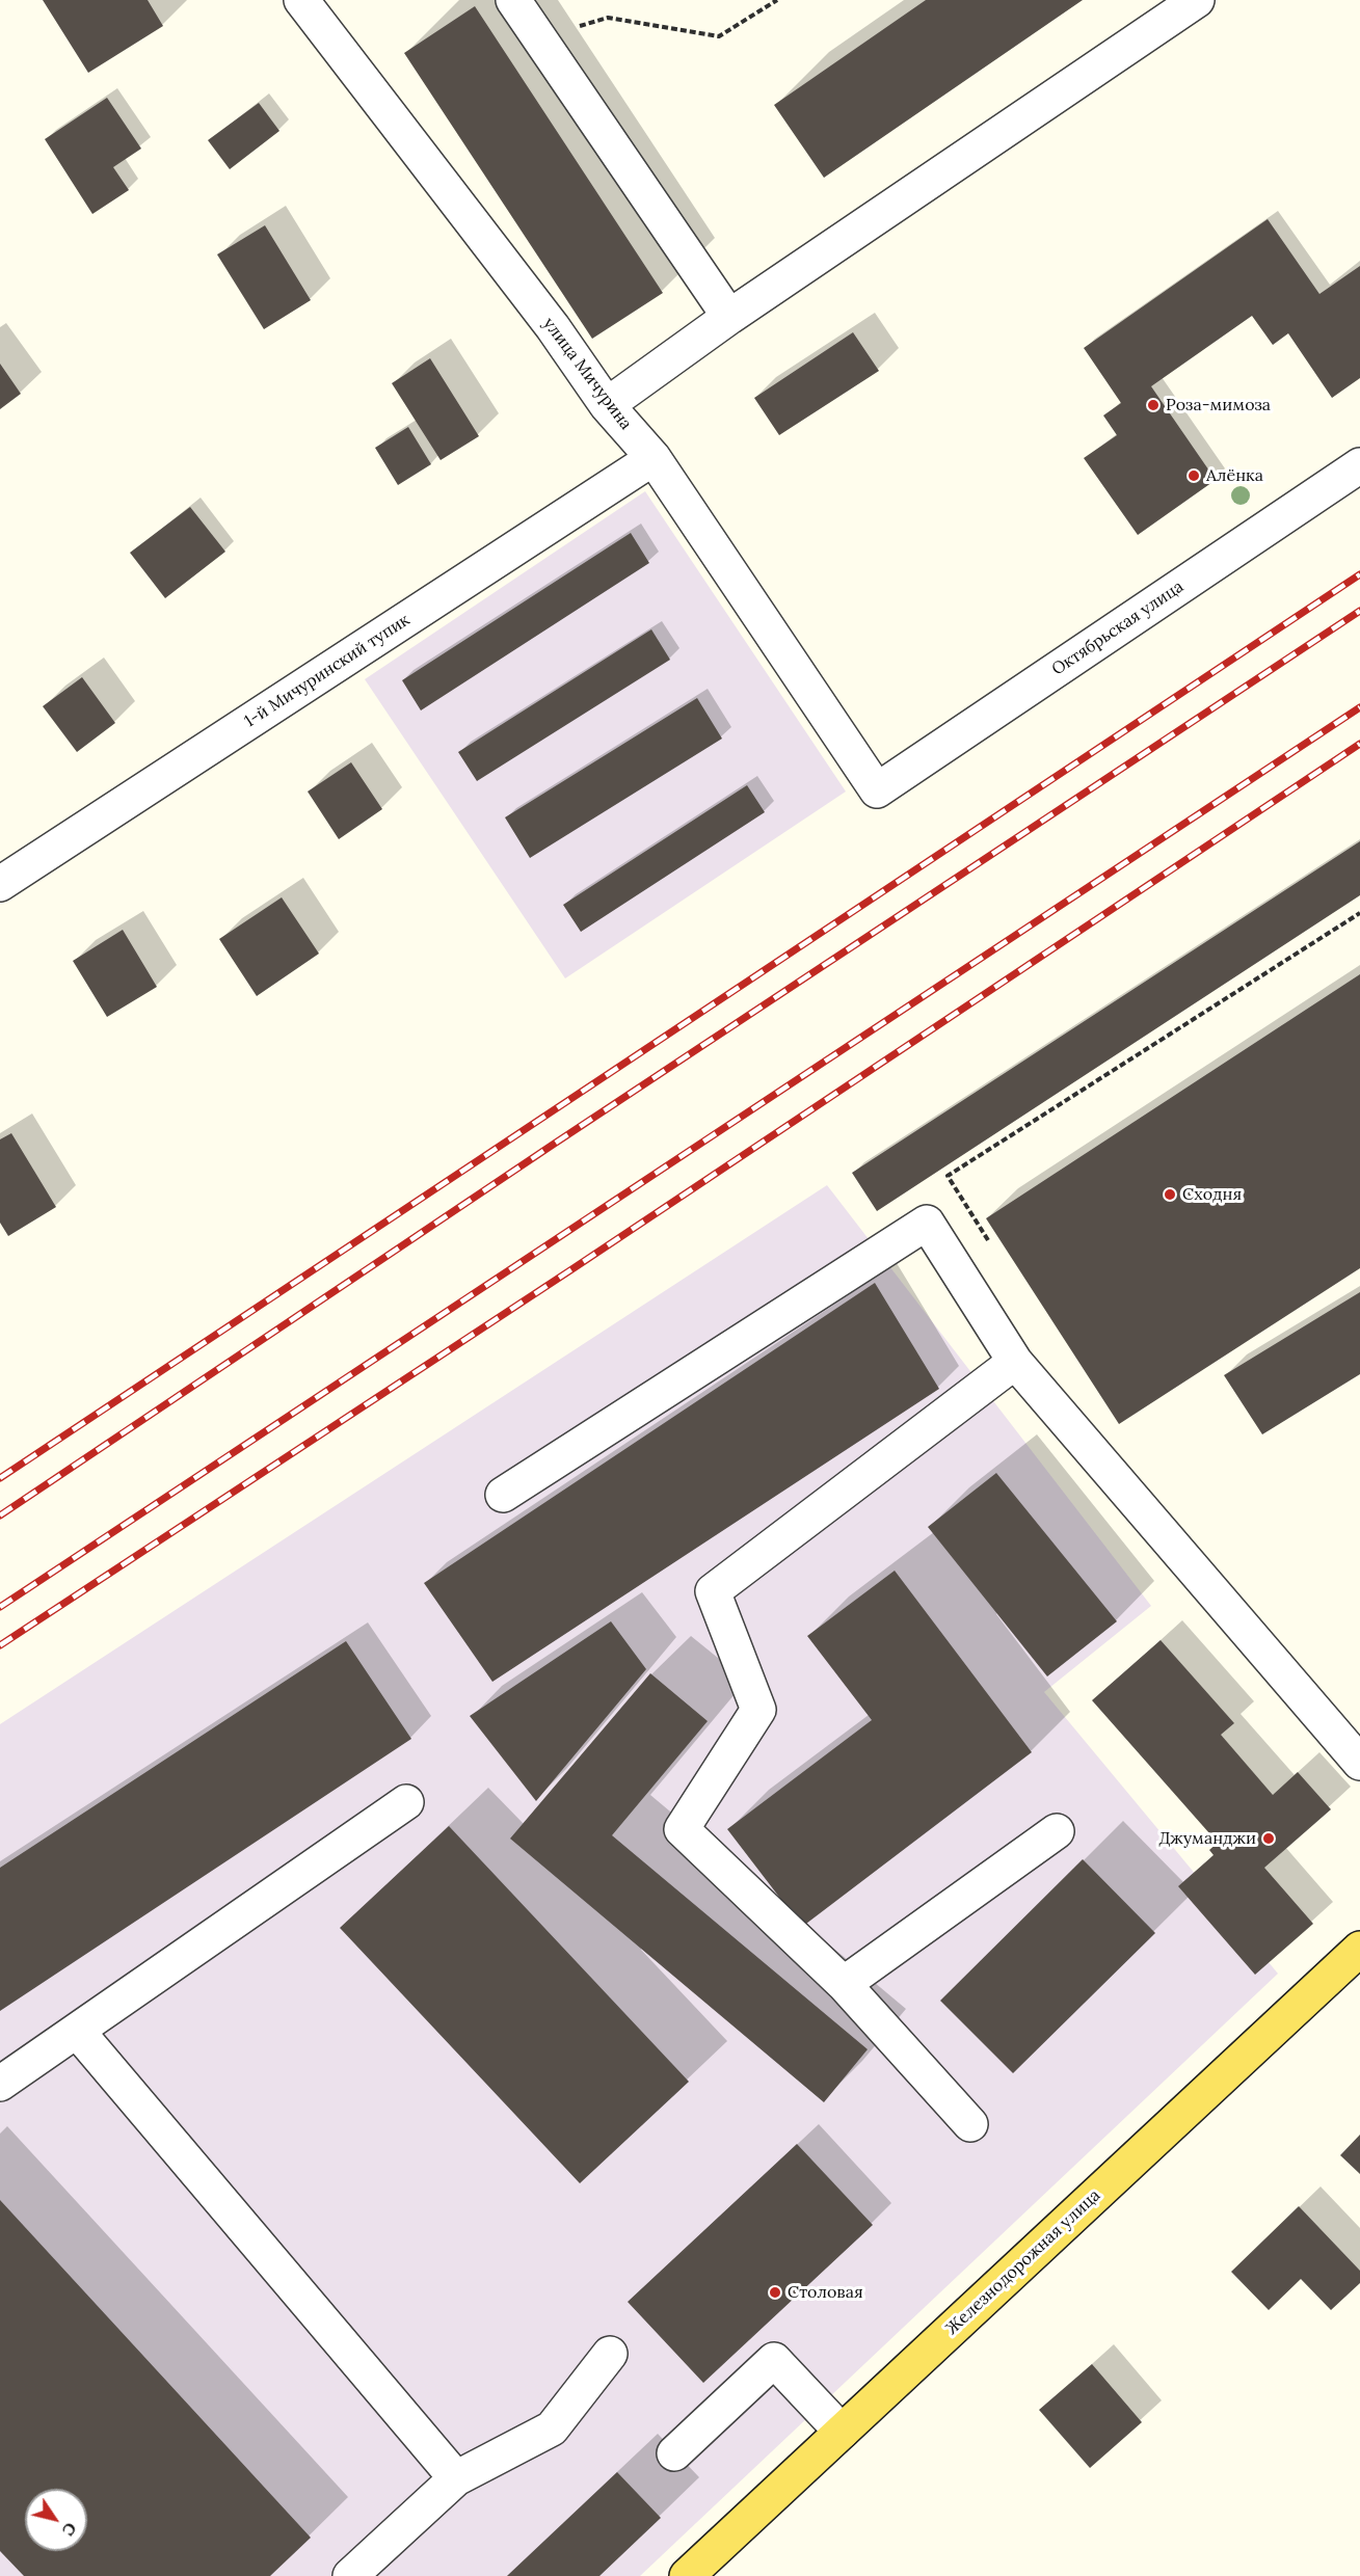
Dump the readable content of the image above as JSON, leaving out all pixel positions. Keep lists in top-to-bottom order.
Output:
{
  "streets": {
    "main road": ["Железнодорожная улица"],
    "street": ["улица Мичурина", "Октябрьская улица", "1-й Мичуринский тупик"]
  },
  "crossings": [
    ["улица Мичурина", "Октябрьская улица"],
    ["улица Мичурина", "1-й Мичуринский тупик"]
  ],
  "places": [
    "Роза-мимоза",
    "Алёнка",
    "Сходня",
    "Джуманджи",
    "Столовая"
  ],
  "north": "bottom right"
}
